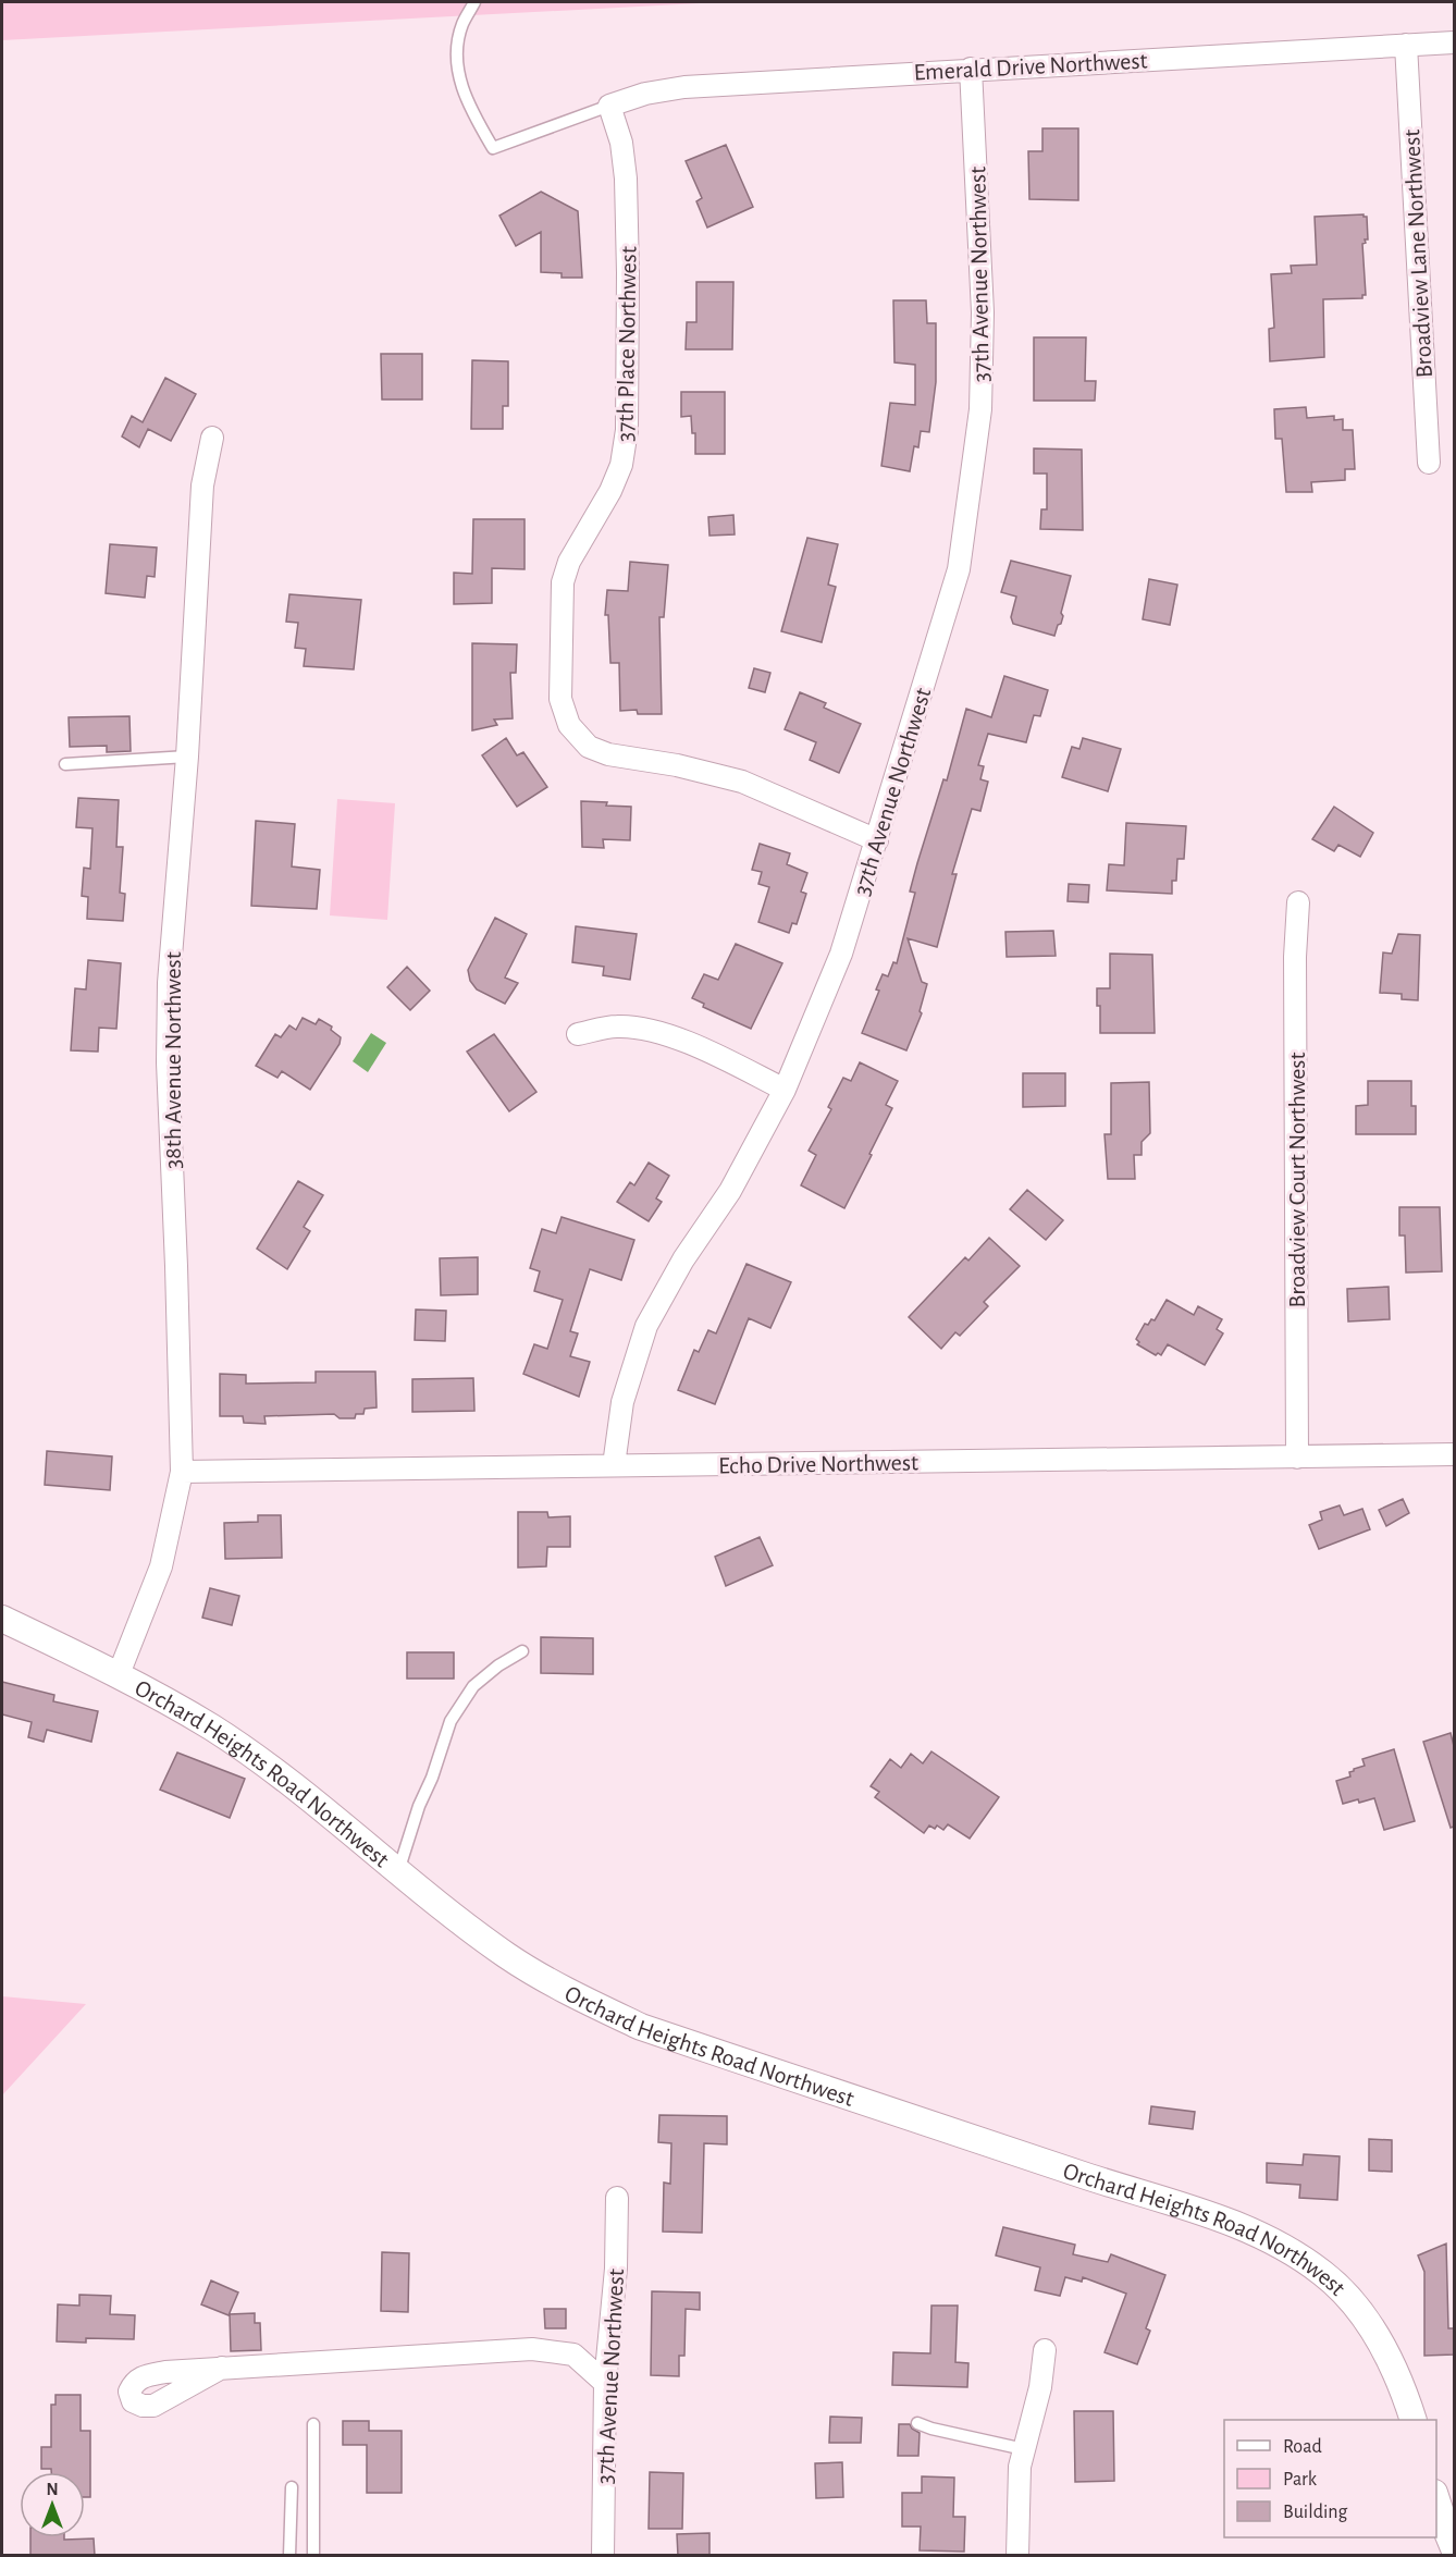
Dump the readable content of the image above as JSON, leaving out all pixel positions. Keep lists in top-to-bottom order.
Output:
{
  "streets": {
    "street": [
      "Emerald Drive Northwest",
      "Broadview Lane Northwest",
      "37th Avenue Northwest",
      "37th Place Northwest",
      "38th Avenue Northwest",
      "Broadview Court Northwest",
      "Echo Drive Northwest",
      "Orchard Heights Road Northwest"
    ]
  },
  "crossings": [
    ["Emerald Drive Northwest", "Broadview Lane Northwest"],
    ["Emerald Drive Northwest", "37th Avenue Northwest"],
    ["Emerald Drive Northwest", "37th Place Northwest"],
    ["37th Avenue Northwest", "37th Place Northwest"],
    ["37th Avenue Northwest", "Echo Drive Northwest"],
    ["38th Avenue Northwest", "Echo Drive Northwest"],
    ["38th Avenue Northwest", "Orchard Heights Road Northwest"],
    ["Broadview Court Northwest", "Echo Drive Northwest"]
  ],
  "legend": ["Road", "Park", "Building"],
  "north": "top"
}
